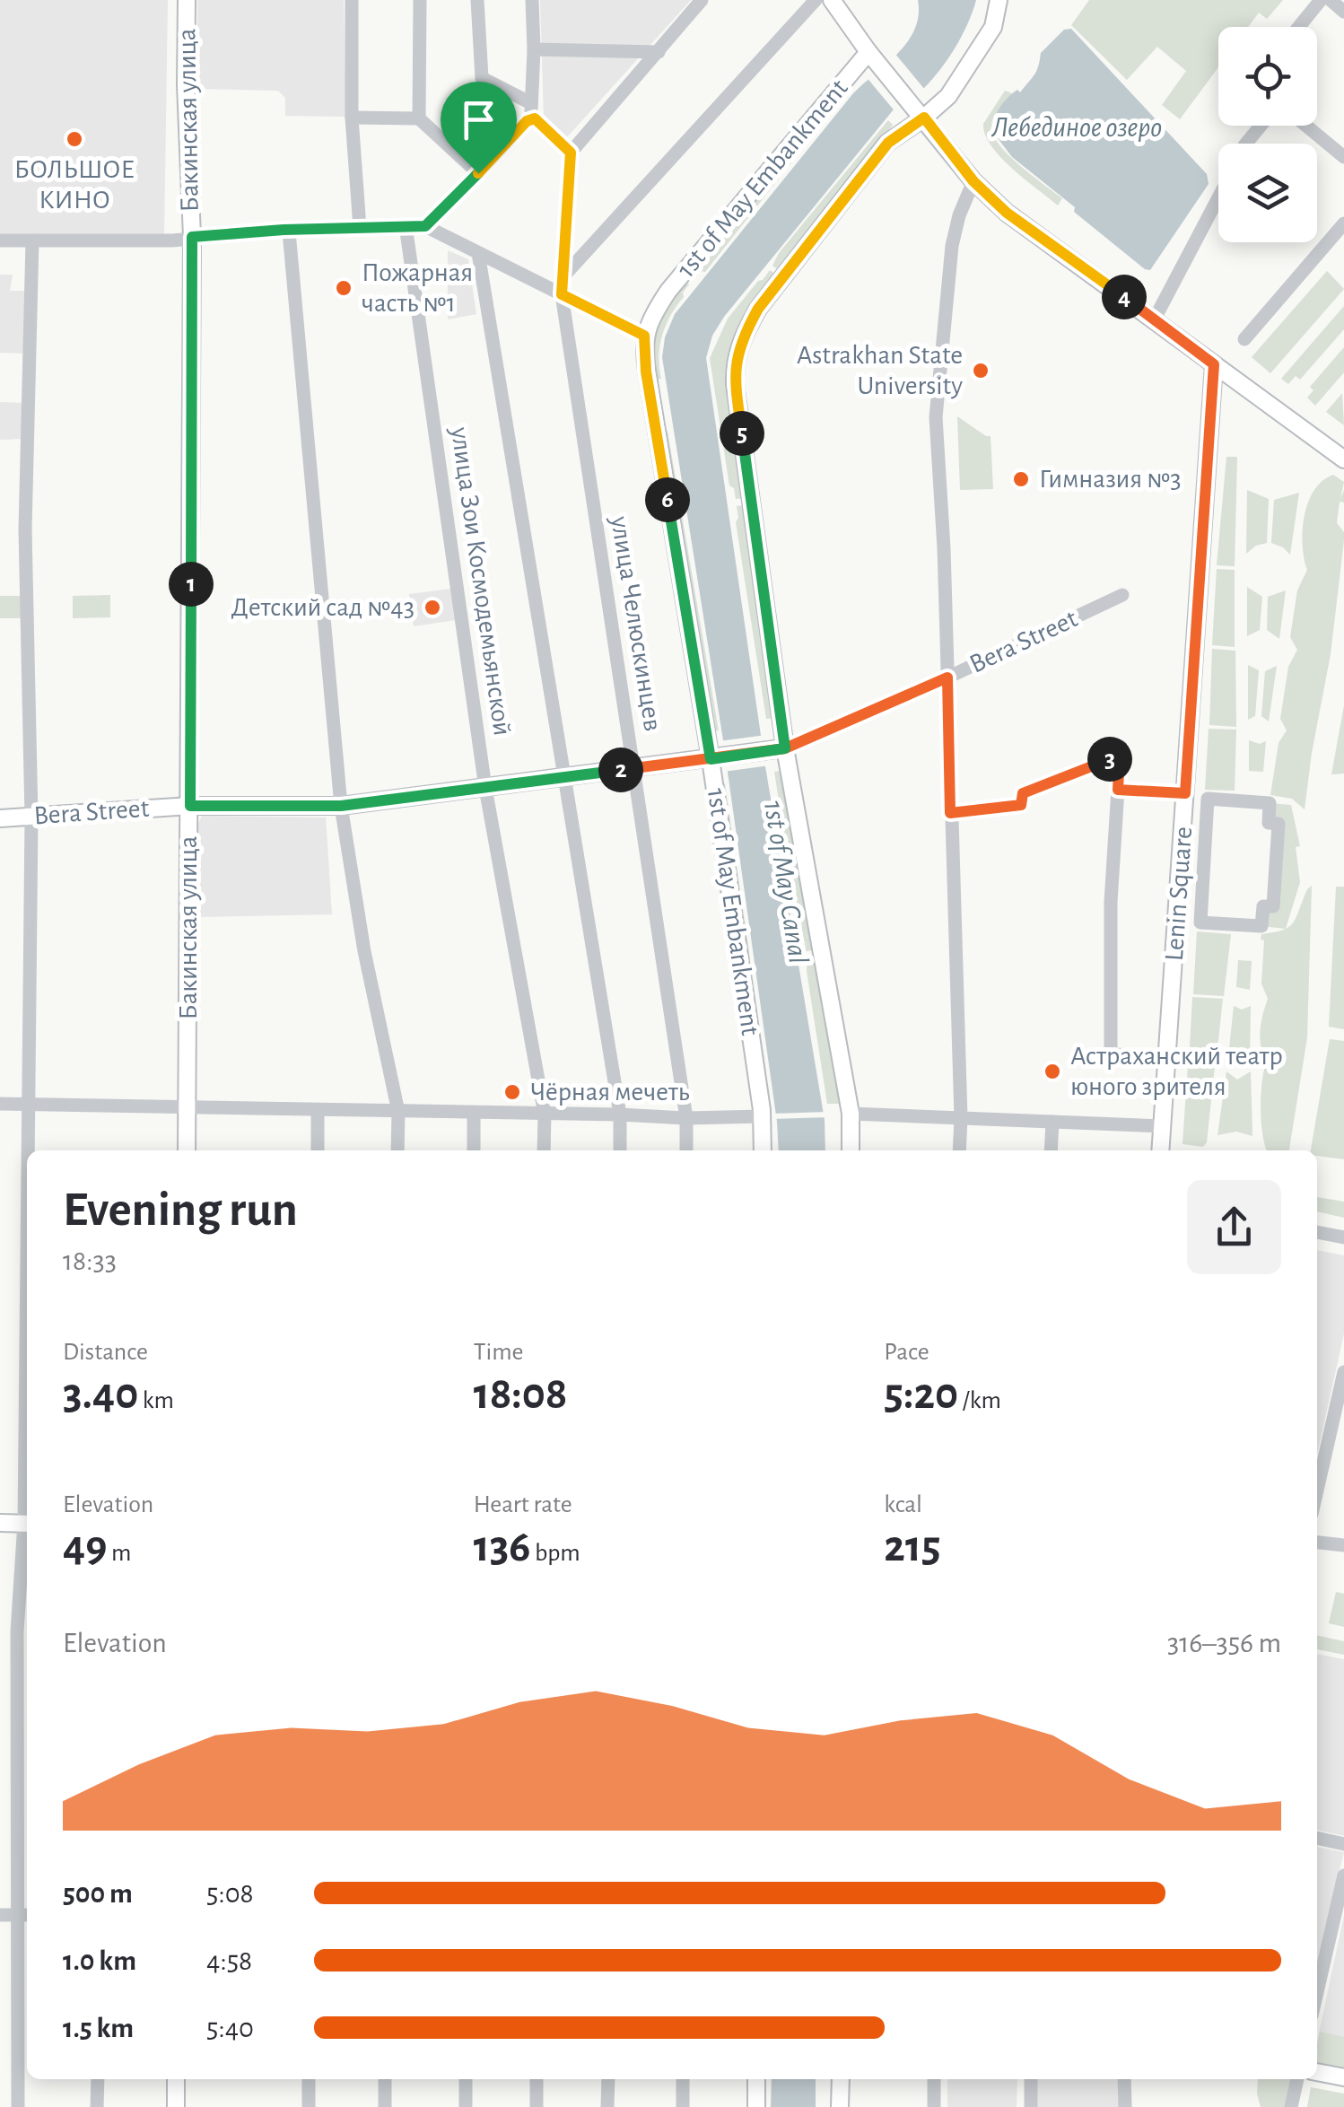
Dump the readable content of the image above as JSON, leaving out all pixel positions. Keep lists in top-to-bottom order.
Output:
{
  "streets": {
    "main road": [
      "Бакинская улица",
      "1st of May Embankment",
      "Bera Street",
      "Lenin Square"
    ],
    "street": ["улица Зои Космодемьянской", "улица Челюскинцев"]
  },
  "crossings": [
    ["Бакинская улица", "Bera Street"],
    ["1st of May Embankment", "Bera Street"],
    ["улица Зои Космодемьянской", "Bera Street"],
    ["улица Челюскинцев", "Bera Street"]
  ],
  "water": ["Лебединое озеро", "1st of May Canal"],
  "places": [
    "БОЛЬШОЕ КИНО",
    "Пожарная часть №1",
    "Astrakhan State University",
    "Гимназия №3",
    "Детский сад №43",
    "Астраханский театр юного зрителя",
    "Чёрная мечеть"
  ],
  "page": {
    "pins": [
      "4",
      "5",
      "6",
      "1",
      "3",
      "2"
    ],
    "heading": ["Evening run", "18:33"],
    "stats": [
      ["Distance", "3.40 km"],
      ["Time", "18:08"],
      ["Pace", "5:20 /km"],
      ["Elevation", "49 m"],
      ["Heart rate", "136 bpm"],
      ["kcal", "215"]
    ],
    "chart": ["Elevation", "316–356 m"],
    "list": [
      {
        "name": "500 m",
        "note": "5:08"
      },
      {
        "name": "1.0 km",
        "note": "4:58"
      },
      {
        "name": "1.5 km",
        "note": "5:40"
      }
    ]
  }
}
